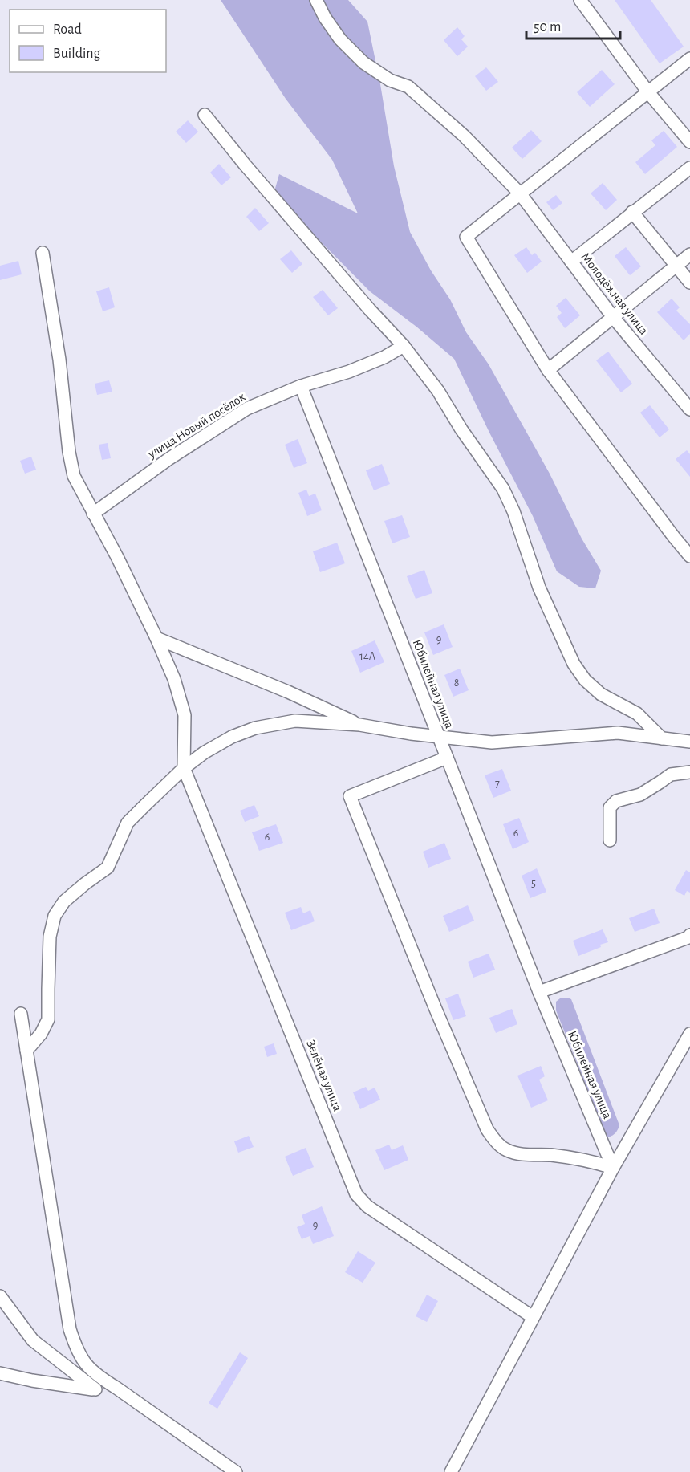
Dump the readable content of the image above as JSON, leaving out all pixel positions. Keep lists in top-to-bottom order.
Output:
{
  "streets": {
    "street": [
      "Молодёжная улица",
      "улица Новый посёлок",
      "Юбилейная улица",
      "Зелёная улица"
    ]
  },
  "crossings": [
    ["улица Новый посёлок", "Юбилейная улица"]
  ],
  "house_numbers": [
    "9",
    "14А",
    "8",
    "7",
    "6",
    "6",
    "5",
    "9"
  ],
  "legend": ["Road", "Building"],
  "scale_bar": "50 m"
}
